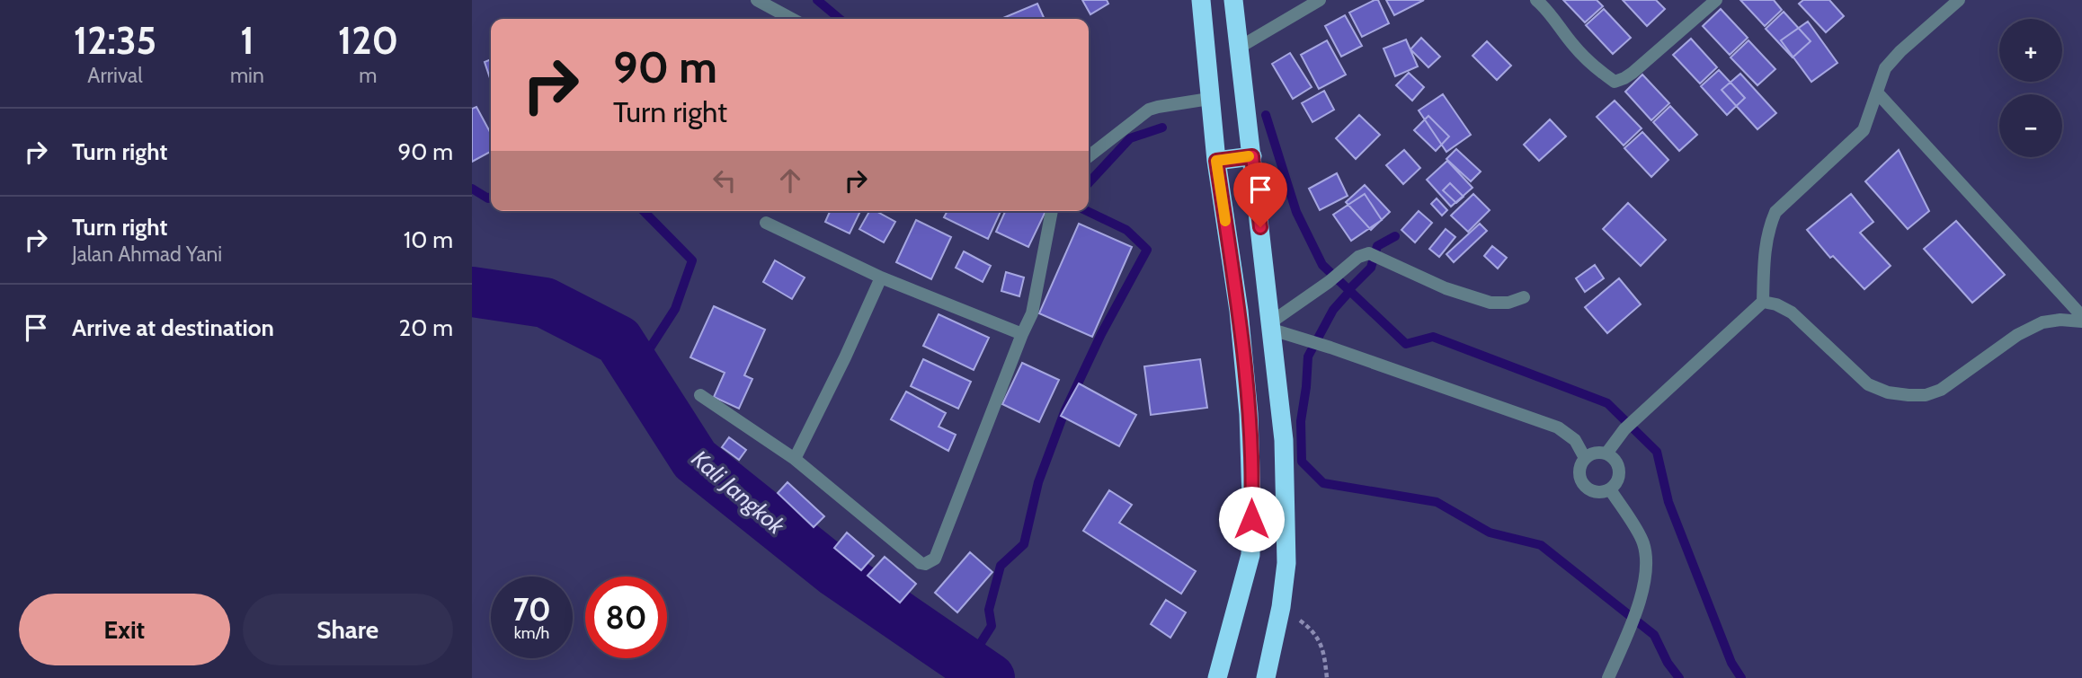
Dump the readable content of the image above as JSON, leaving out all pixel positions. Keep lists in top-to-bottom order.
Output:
{
  "water": ["Kali Jangkok"],
  "page": {
    "eta": [
      "12:35",
      "Arrival",
      "1",
      "min",
      "120",
      "m"
    ],
    "map_buttons": ["+", "−"],
    "turn": ["90 m", "Turn right"],
    "list": [
      {
        "name": "Turn right",
        "value": "90 m"
      },
      {
        "name": "Turn right",
        "note": "Jalan Ahmad Yani",
        "value": "10 m"
      },
      {
        "name": "Arrive at destination",
        "value": "20 m"
      }
    ],
    "speed": "70 km/h",
    "limit": "80",
    "buttons": ["Exit", "Share"]
  }
}
